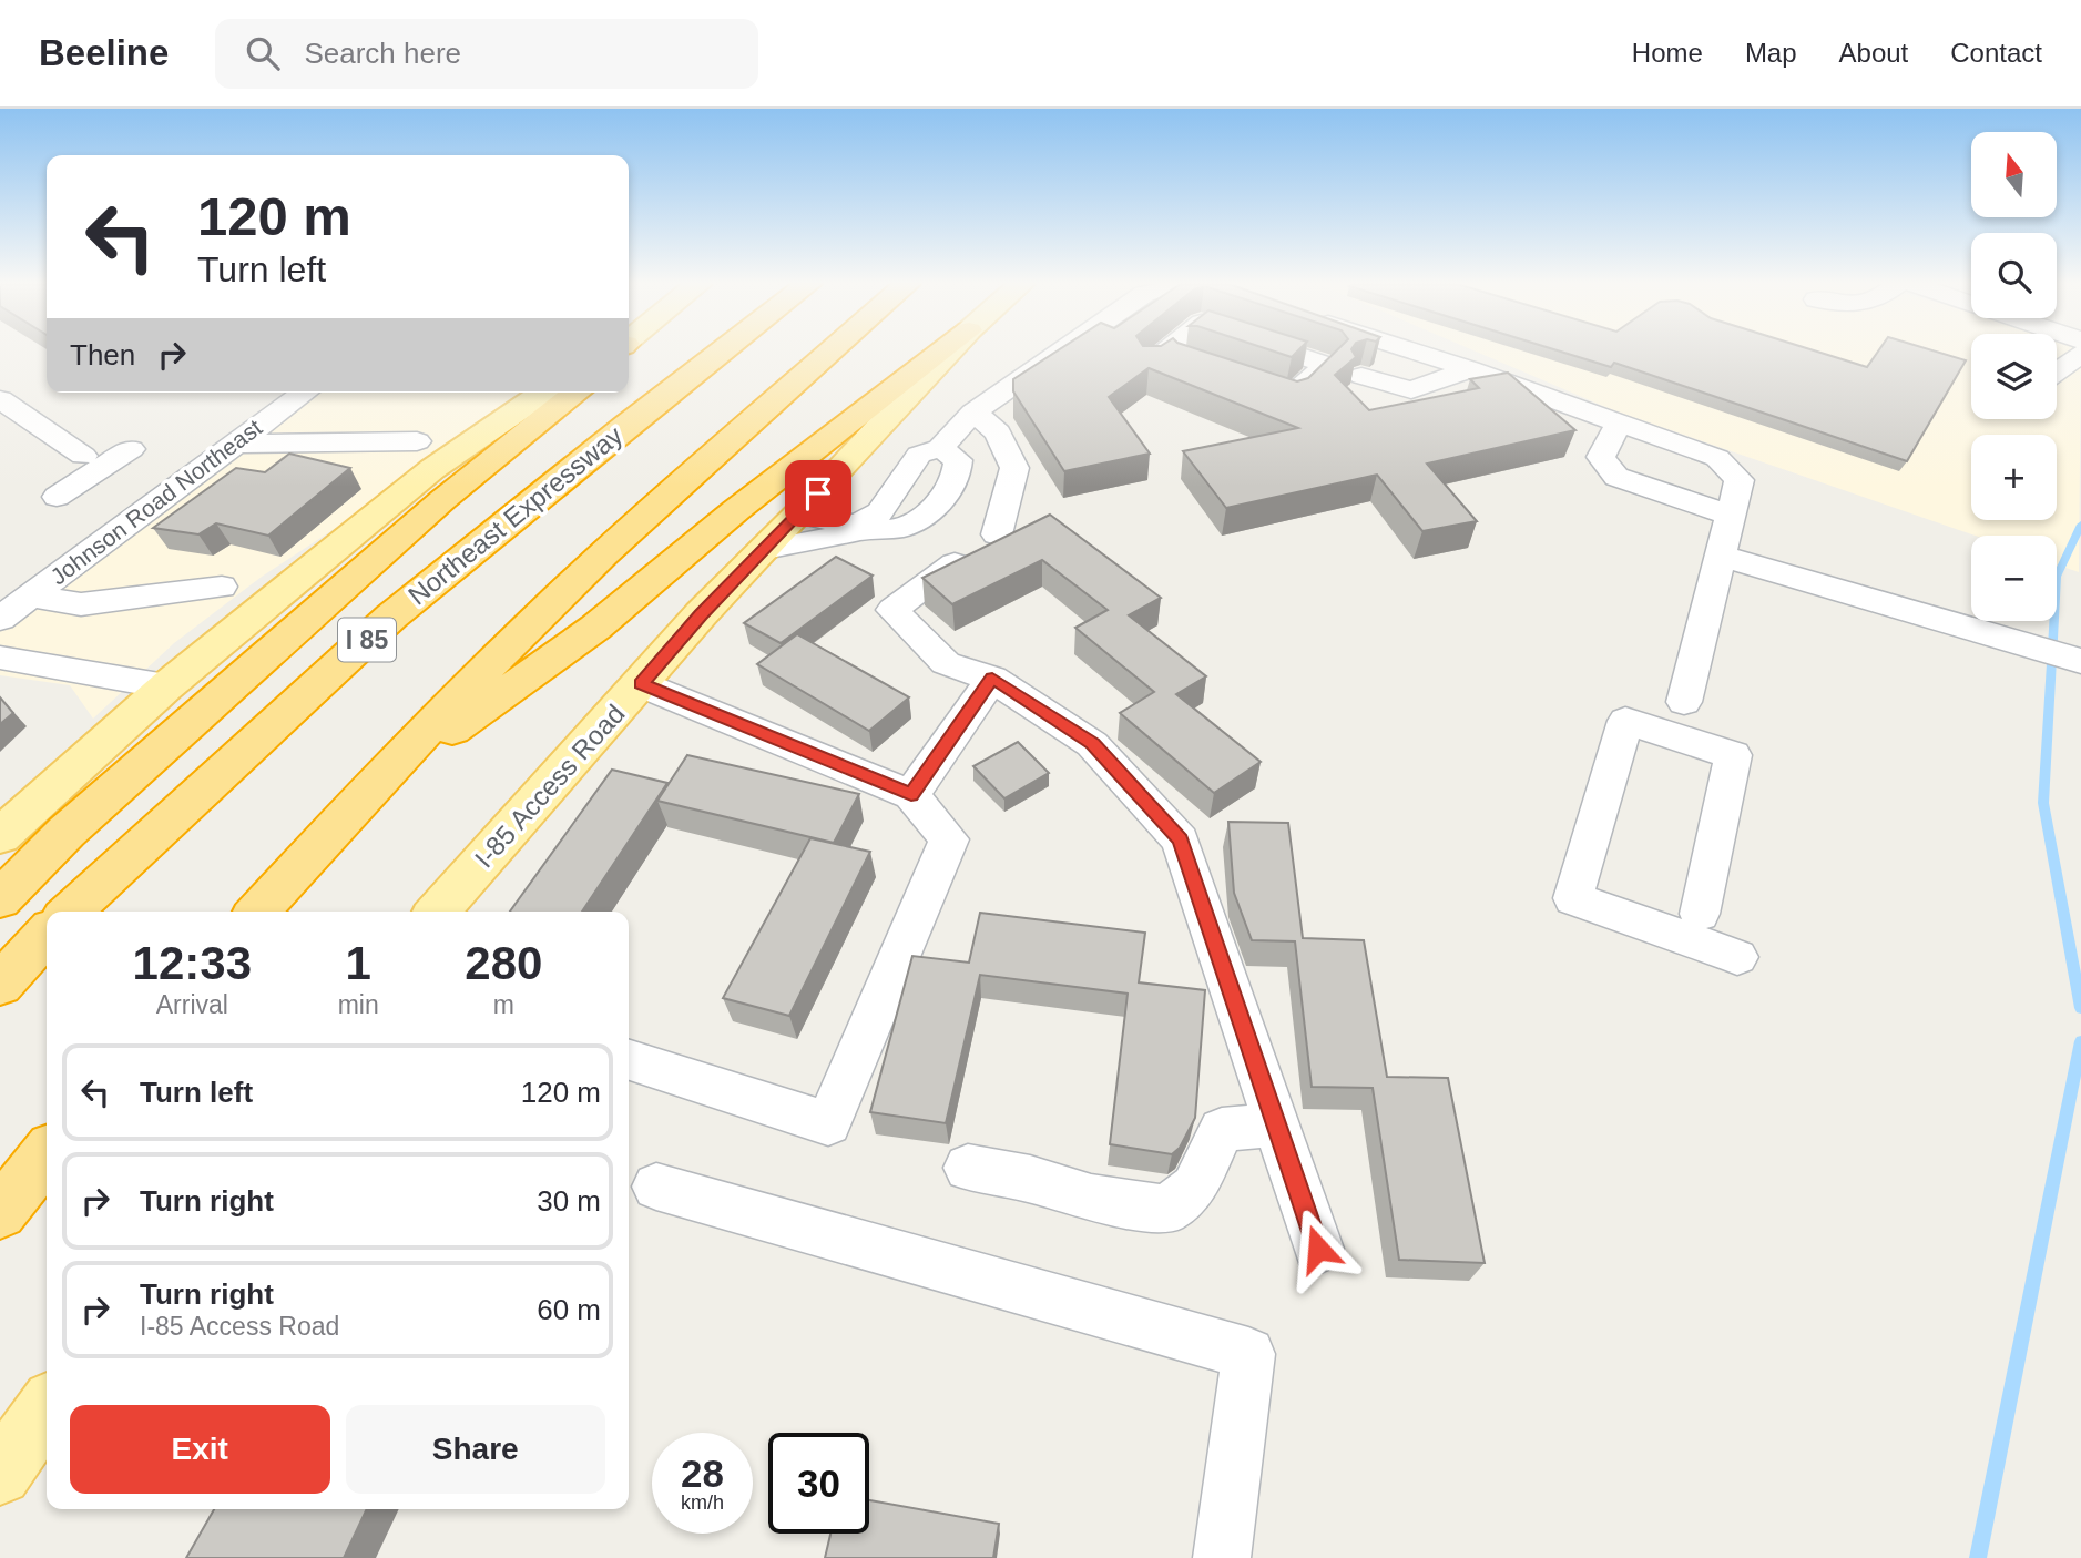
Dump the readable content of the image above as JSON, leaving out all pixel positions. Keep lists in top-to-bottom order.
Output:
{
  "streets": {
    "highway": ["Northeast Expressway", "I 85"],
    "main road": ["I-85 Access Road"],
    "street": ["Johnson Road Northeast"]
  },
  "north": "top",
  "page": {
    "header": "Beeline",
    "search": "Search here",
    "nav": [
      "Home",
      "Map",
      "About",
      "Contact"
    ],
    "map_buttons": ["+", "−"],
    "turn": ["120 m", "Turn left"],
    "then": "Then",
    "eta": [
      "12:33",
      "Arrival",
      "1",
      "min",
      "280",
      "m"
    ],
    "list": [
      {
        "name": "Turn left",
        "value": "120 m"
      },
      {
        "name": "Turn right",
        "value": "30 m"
      },
      {
        "name": "Turn right",
        "note": "I-85 Access Road",
        "value": "60 m"
      }
    ],
    "buttons": ["Exit", "Share"],
    "speed": "28 km/h",
    "limit": "30"
  }
}
